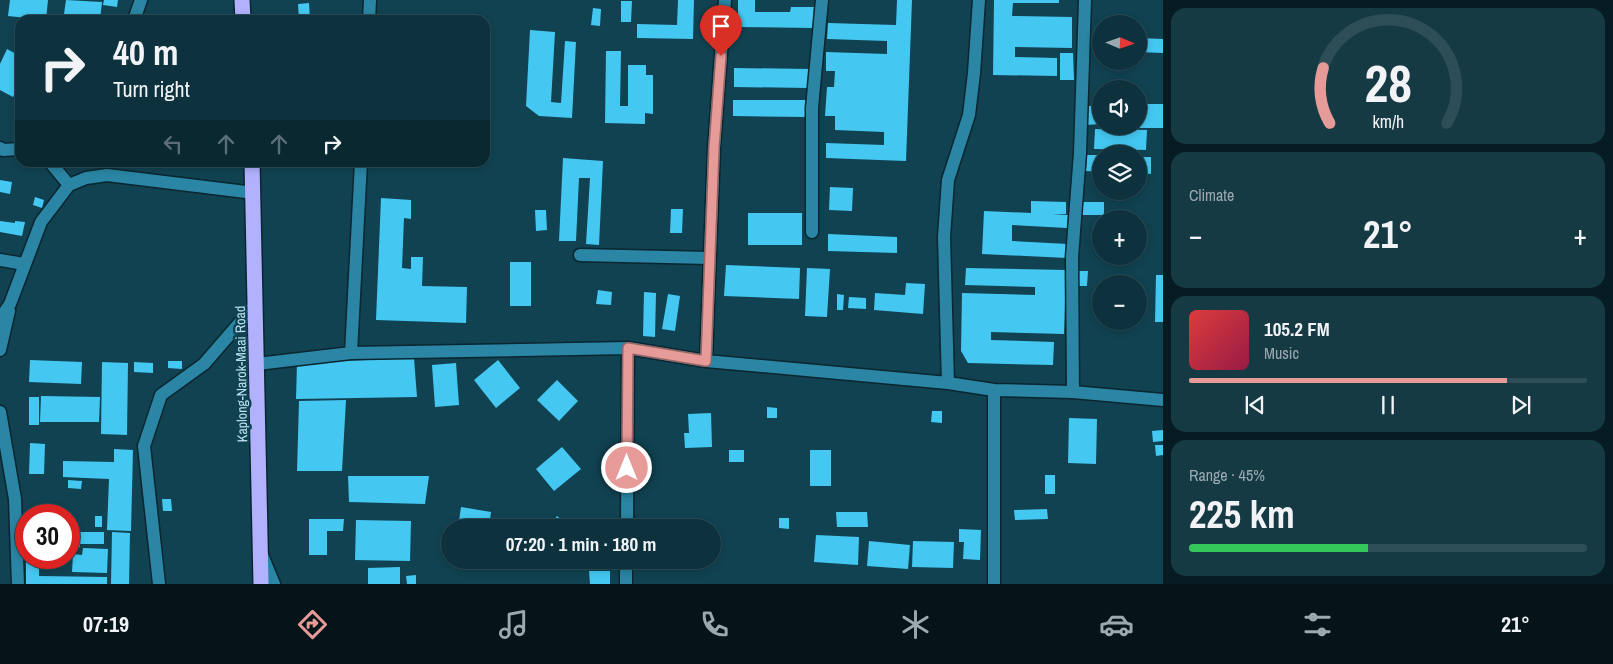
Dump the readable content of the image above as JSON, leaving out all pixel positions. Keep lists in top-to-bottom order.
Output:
{
  "streets": {
    "highway": ["Kaplong-Narok-Maai Road"]
  },
  "north": "right",
  "page": {
    "map_buttons": ["+", "−"],
    "turn": ["40 m", "Turn right"],
    "tile": [
      "Climate",
      ["Range · 45%", "225 km"]
    ],
    "heat": ["−", "21°", "+"],
    "song": ["105.2 FM", "Music"],
    "limit": "30",
    "trip": "07:20 · 1 min · 180 m",
    "tabs": ["07:19", "21°"],
    "gauge": ["28", "km/h"]
  }
}
